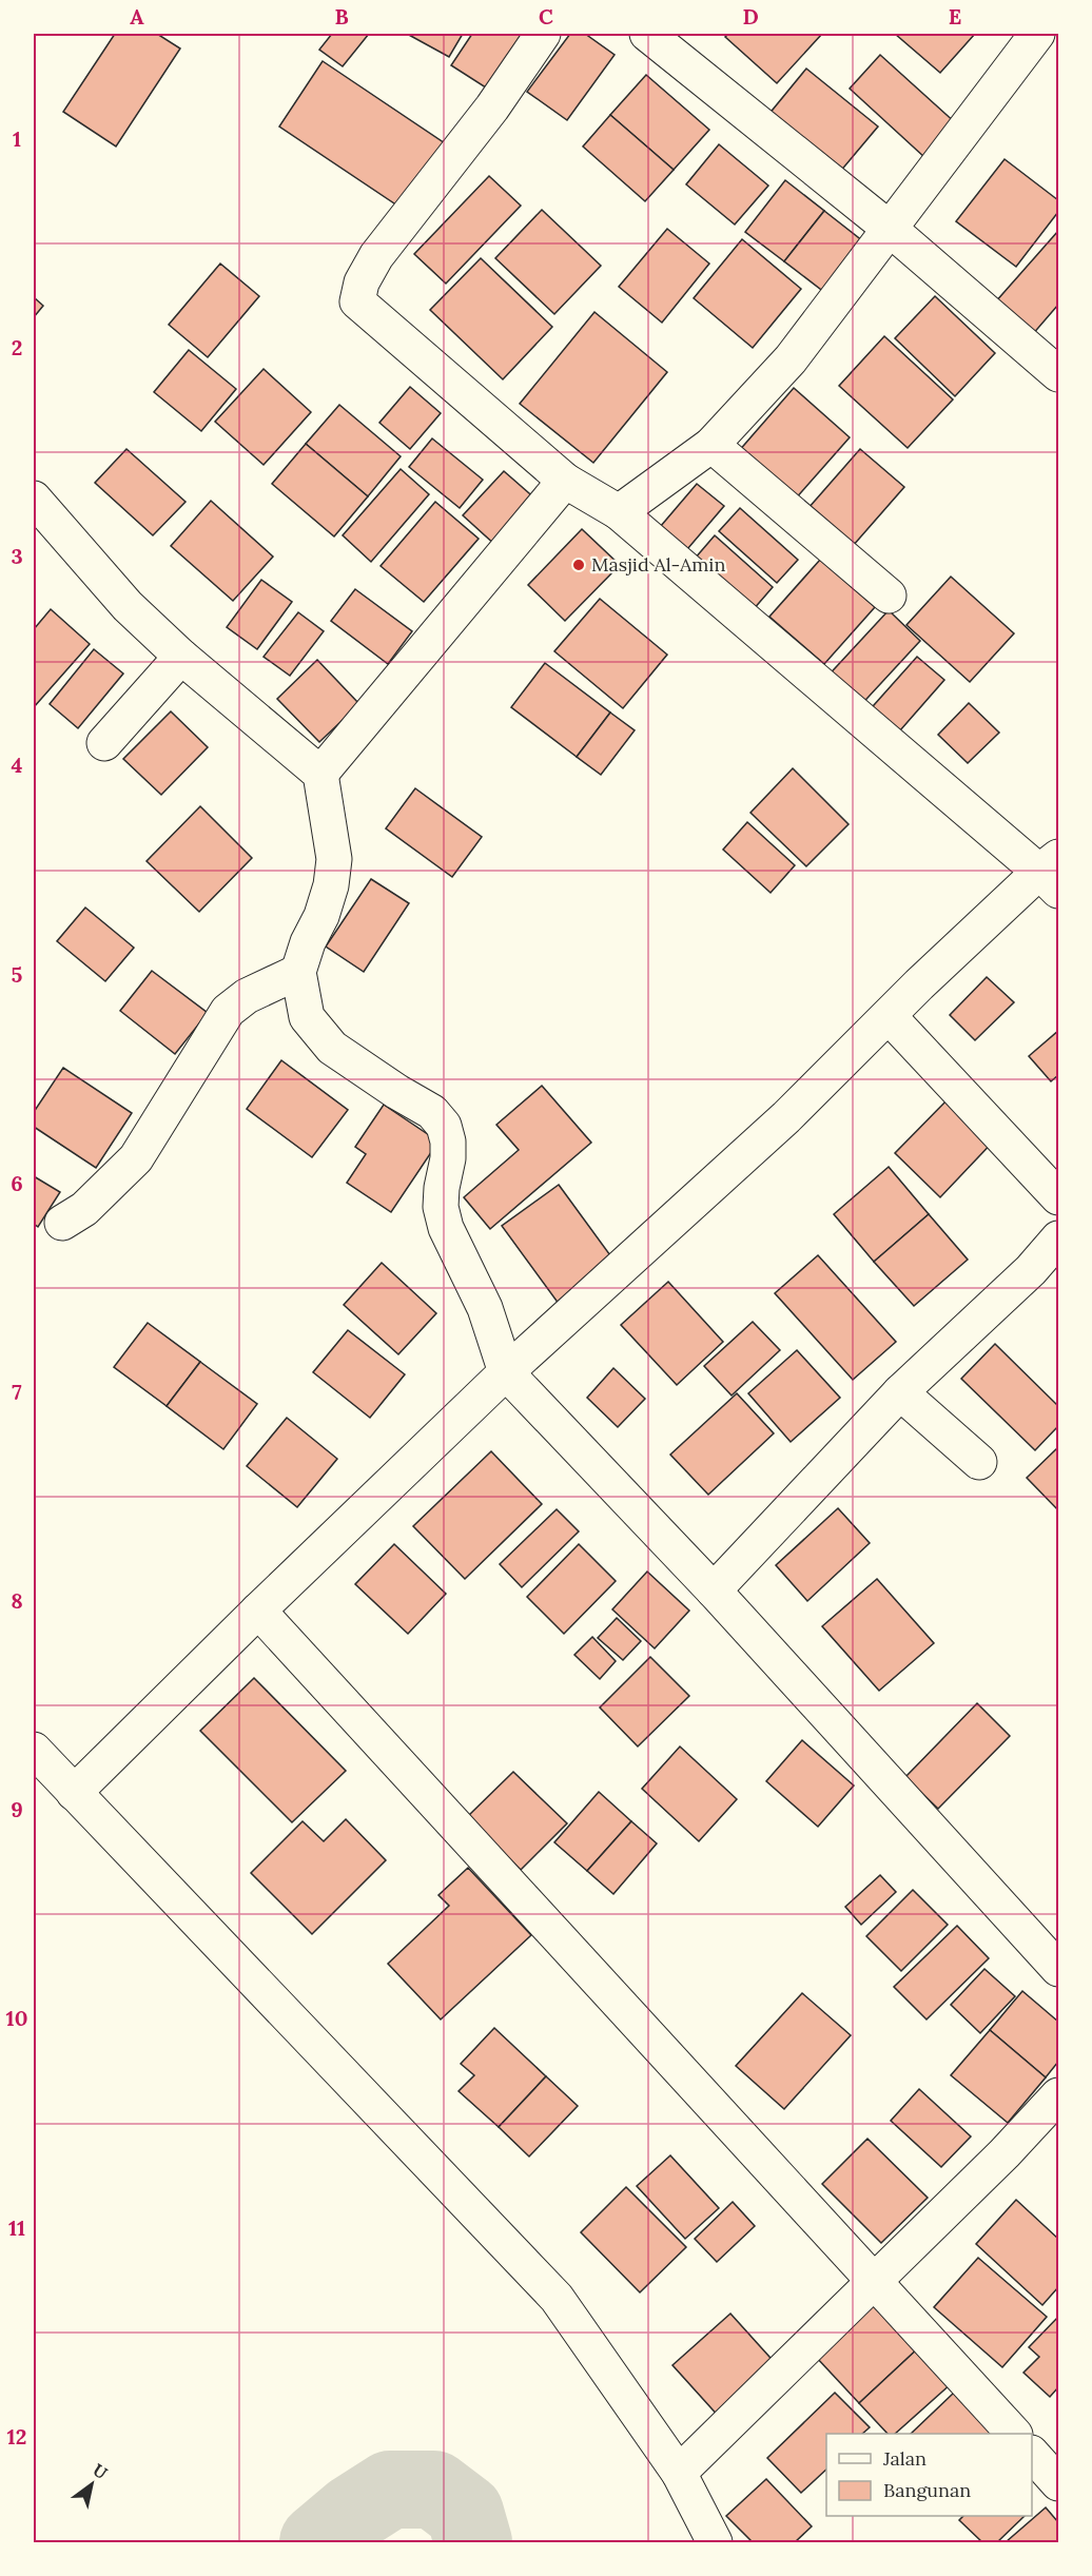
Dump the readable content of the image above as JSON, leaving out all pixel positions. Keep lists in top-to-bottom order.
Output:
{
  "places": ["Masjid Al-Amin"],
  "legend": ["Jalan", "Bangunan"],
  "north": "top right",
  "grid": {
    "columns": [
      "A",
      "B",
      "C",
      "D",
      "E"
    ],
    "rows": [
      "1",
      "2",
      "3",
      "4",
      "5",
      "6",
      "7",
      "8",
      "9",
      "10",
      "11",
      "12"
    ]
  }
}
